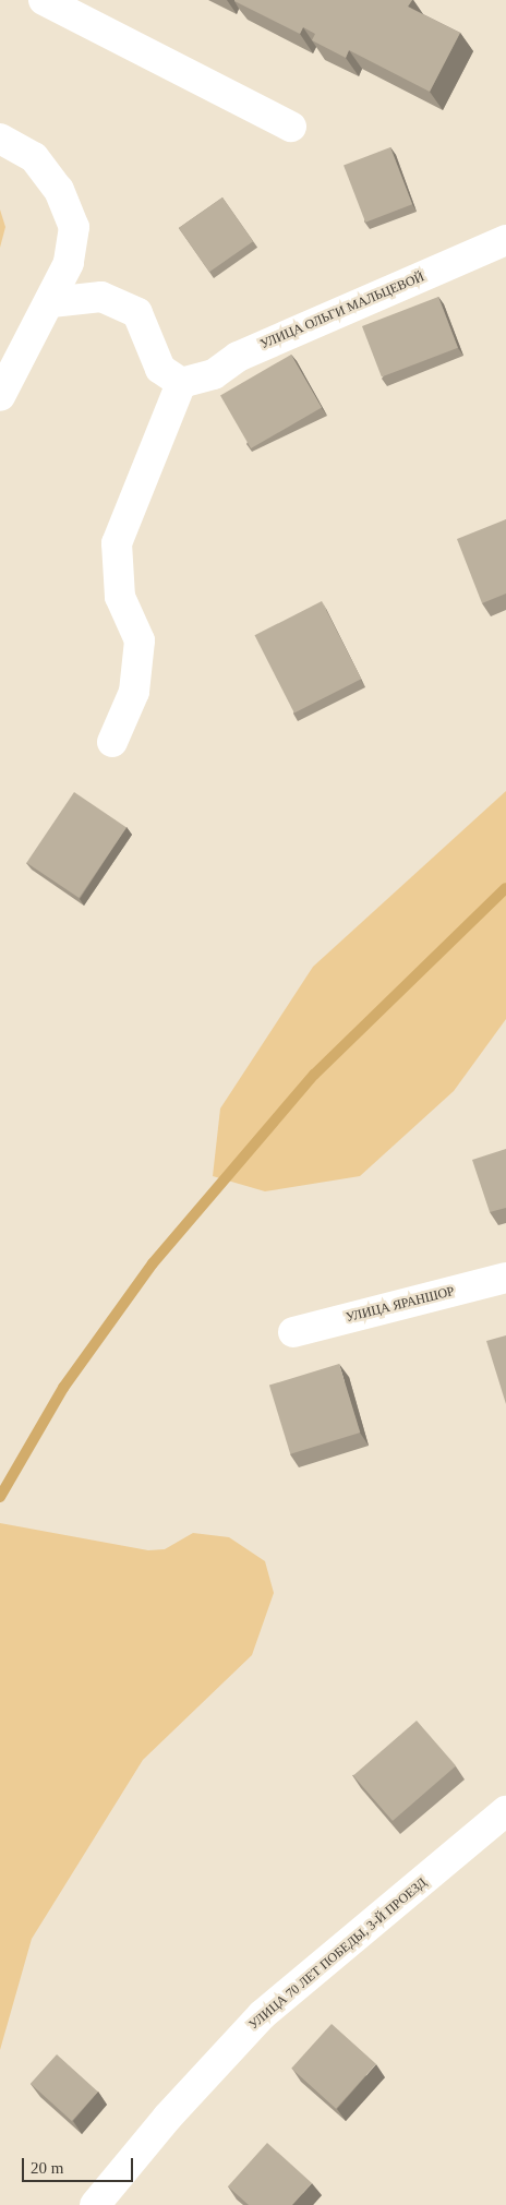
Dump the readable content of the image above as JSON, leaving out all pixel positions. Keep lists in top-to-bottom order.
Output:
{
  "streets": {
    "street": ["УЛИЦА ОЛЬГИ МАЛЬЦЕВОЙ", "УЛИЦА ЯРАНШОР", "УЛИЦА 70 ЛЕТ ПОБЕДЫ, 3-Й ПРОЕЗД"]
  },
  "scale_bar": "20 m"
}
